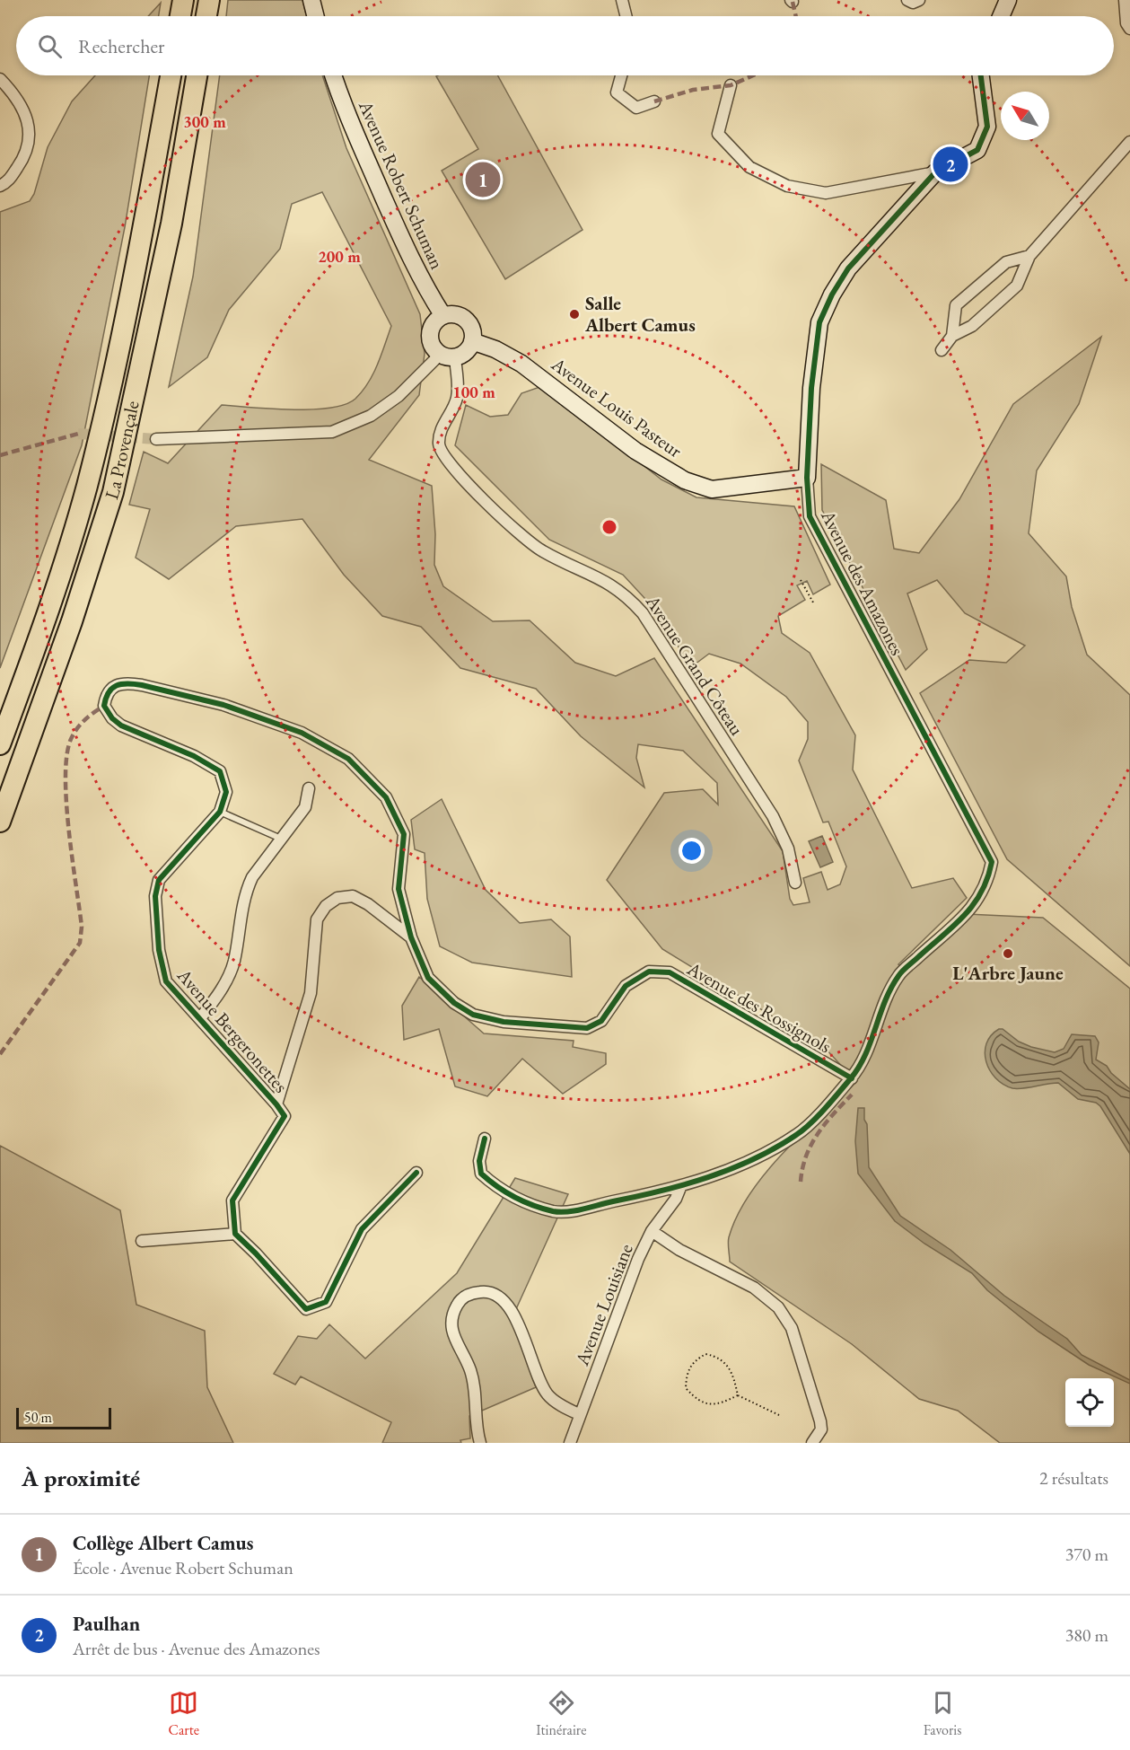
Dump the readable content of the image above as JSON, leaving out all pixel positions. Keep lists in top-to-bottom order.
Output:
{
  "streets": {
    "highway": ["La Provençale"],
    "street": [
      "Avenue Robert Schuman",
      "Avenue Louis Pasteur",
      "Avenue des Amazones",
      "Avenue Grand Côteau",
      "Avenue des Rossignols",
      "Avenue Bergeronettes",
      "Avenue Louisiane"
    ]
  },
  "crossings": [
    ["Avenue Robert Schuman", "Avenue Louis Pasteur"],
    ["Avenue Robert Schuman", "Avenue Grand Côteau"],
    ["Avenue Louis Pasteur", "Avenue des Amazones"],
    ["Avenue Louis Pasteur", "Avenue Grand Côteau"],
    ["Avenue des Amazones", "Avenue des Rossignols"],
    ["Avenue des Amazones", "Avenue Louisiane"],
    ["Avenue des Rossignols", "Avenue Bergeronettes"]
  ],
  "places": ["Salle Albert Camus", "L'Arbre Jaune"],
  "scale_bar": "50 m",
  "north": "top left",
  "page": {
    "search": "Rechercher",
    "pins": ["2", "1"],
    "scale": "50 m",
    "heading": ["À proximité", "2 résultats"],
    "list": [
      {
        "mark": "1",
        "name": "Collège Albert Camus",
        "note": "École · Avenue Robert Schuman",
        "value": "370 m"
      },
      {
        "mark": "2",
        "name": "Paulhan",
        "note": "Arrêt de bus · Avenue des Amazones",
        "value": "380 m"
      }
    ],
    "nav": ["Carte", "Itinéraire", "Favoris"]
  },
  "rings": ["300 m", "200 m", "100 m"]
}
